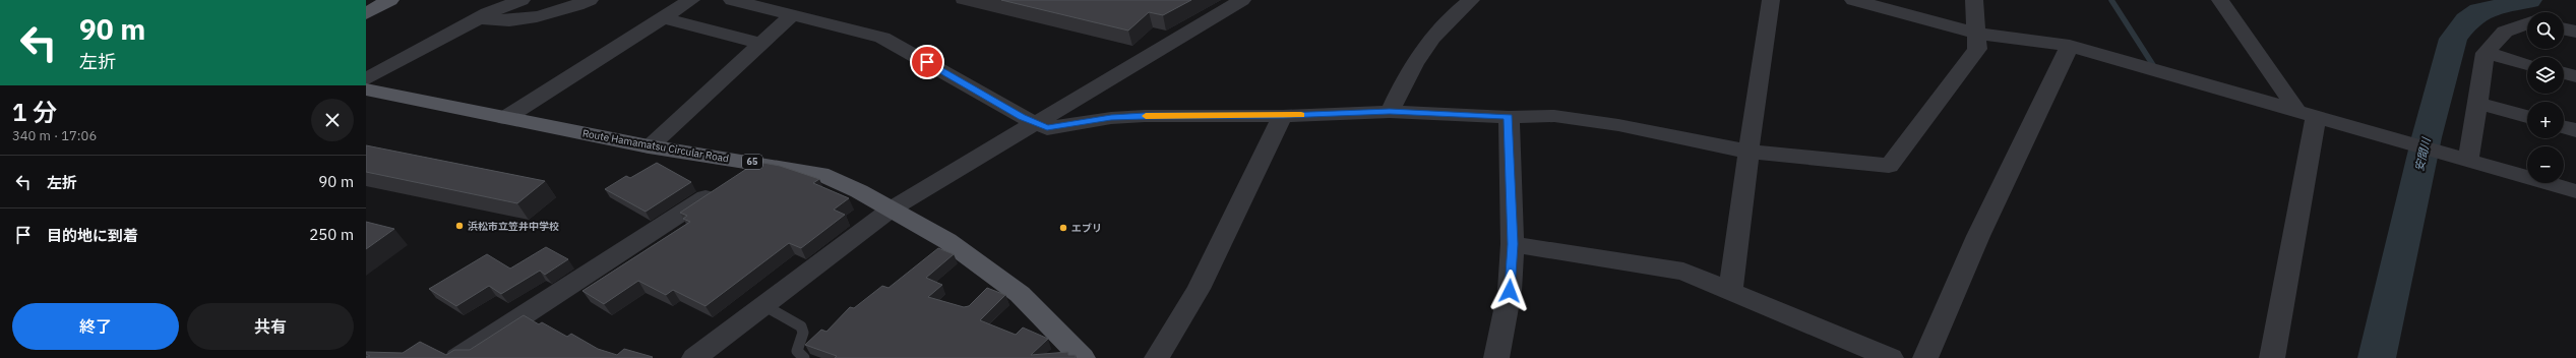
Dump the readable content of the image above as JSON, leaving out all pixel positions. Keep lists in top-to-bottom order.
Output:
{
  "streets": {
    "main road": ["Route Hamamatsu Circular Road", "65"]
  },
  "water": ["安間川"],
  "places": ["浜松市立笠井中学校", "エブリ"],
  "page": {
    "turn": ["90 m", "左折"],
    "map_buttons": ["+", "−"],
    "heading": ["1 分", "340 m · 17:06"],
    "list": [
      {
        "name": "左折",
        "value": "90 m"
      },
      {
        "name": "目的地に到着",
        "value": "250 m"
      }
    ],
    "buttons": ["終了", "共有"]
  }
}
